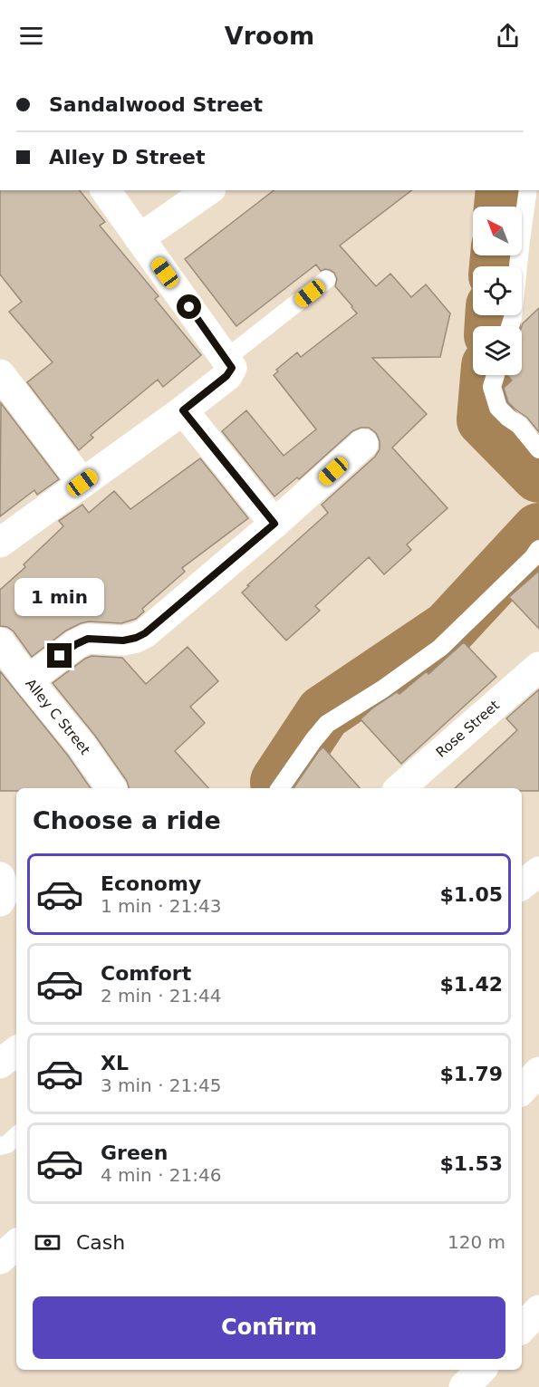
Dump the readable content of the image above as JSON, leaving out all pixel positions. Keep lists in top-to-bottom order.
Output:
{
  "streets": {
    "street": ["Alley C Street", "Rose Street"]
  },
  "north": "top left",
  "page": {
    "header": "Vroom",
    "banner": ["Sandalwood Street", "Alley D Street"],
    "bubble": "1 min",
    "heading": "Choose a ride",
    "list": [
      {
        "name": "Economy",
        "note": "1 min · 21:43",
        "value": "$1.05"
      },
      {
        "name": "Comfort",
        "note": "2 min · 21:44",
        "value": "$1.42"
      },
      {
        "name": "XL",
        "note": "3 min · 21:45",
        "value": "$1.79"
      },
      {
        "name": "Green",
        "note": "4 min · 21:46",
        "value": "$1.53"
      }
    ],
    "pay": ["Cash", "120 m"],
    "buttons": "Confirm"
  }
}
